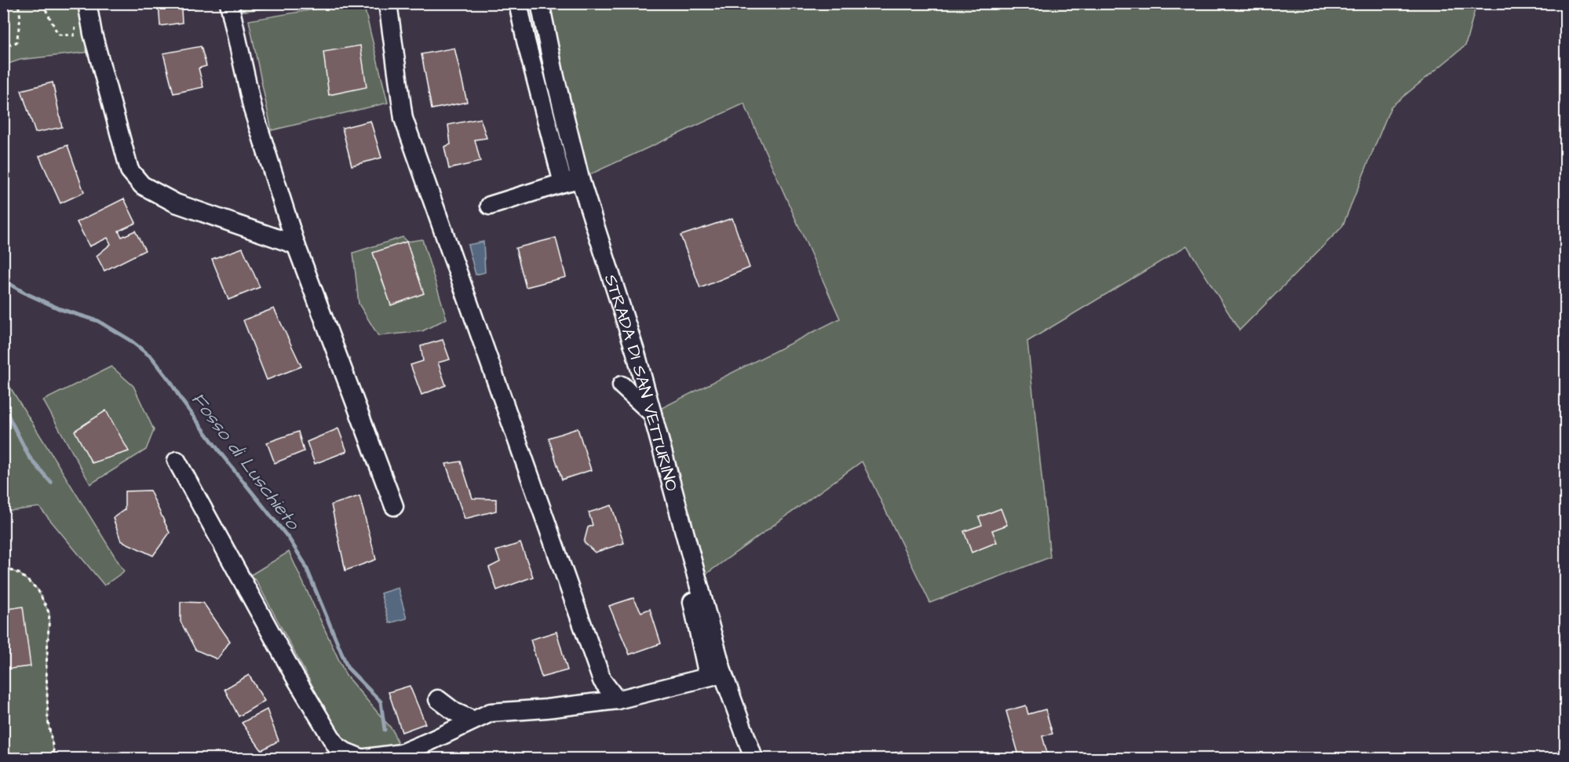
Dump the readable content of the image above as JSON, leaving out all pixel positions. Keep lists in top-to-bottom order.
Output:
{
  "streets": {
    "street": ["STRADA DI SAN VETTURINO"]
  },
  "water": ["Fosso di Luschieto"]
}
